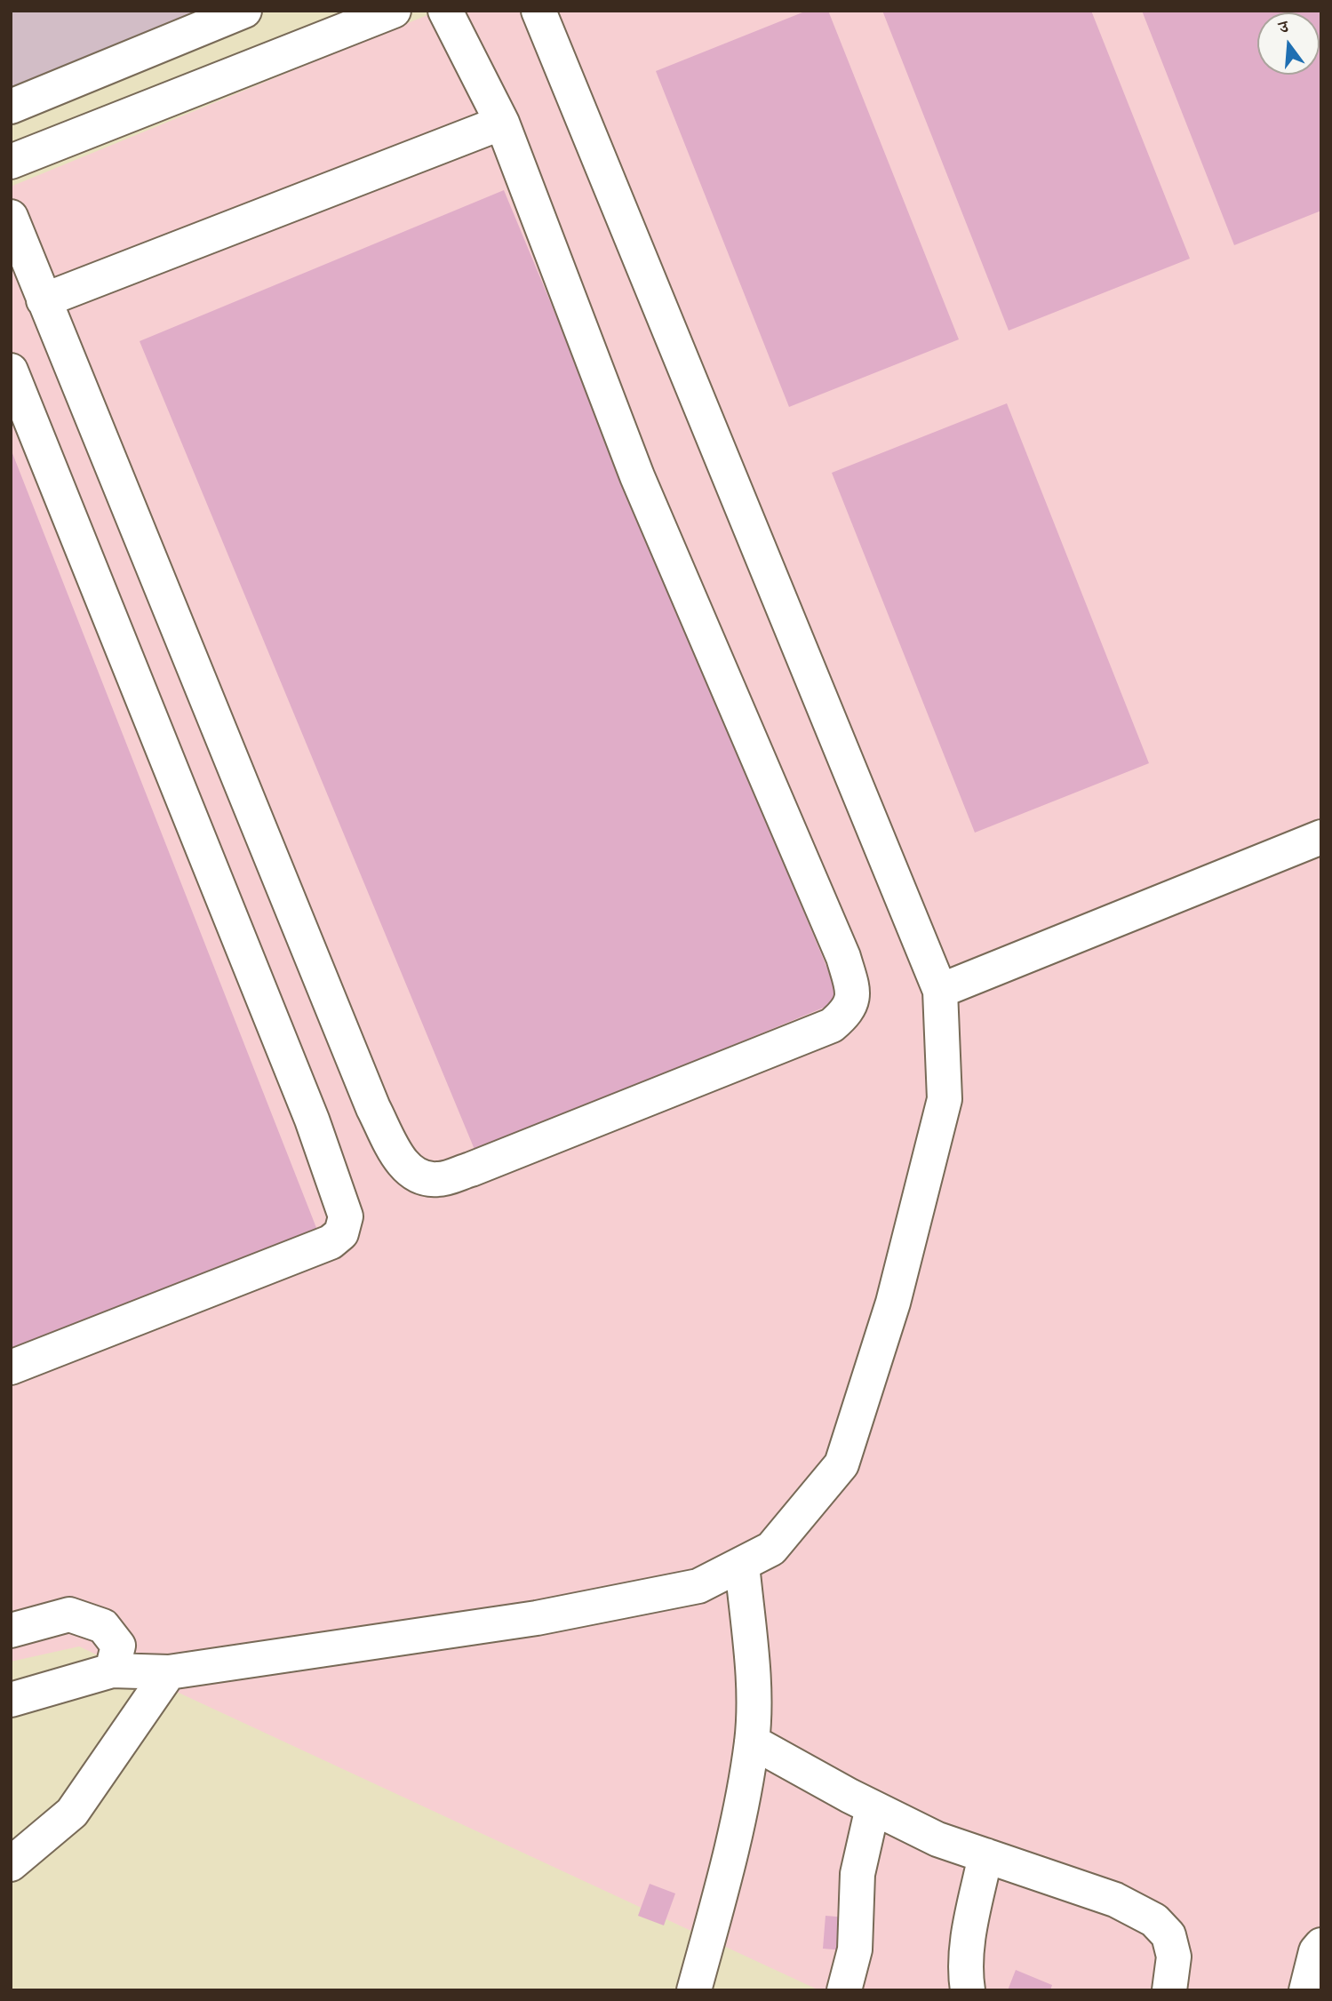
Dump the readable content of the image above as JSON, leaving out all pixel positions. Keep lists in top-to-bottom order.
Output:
{
  "north": "top"
}
